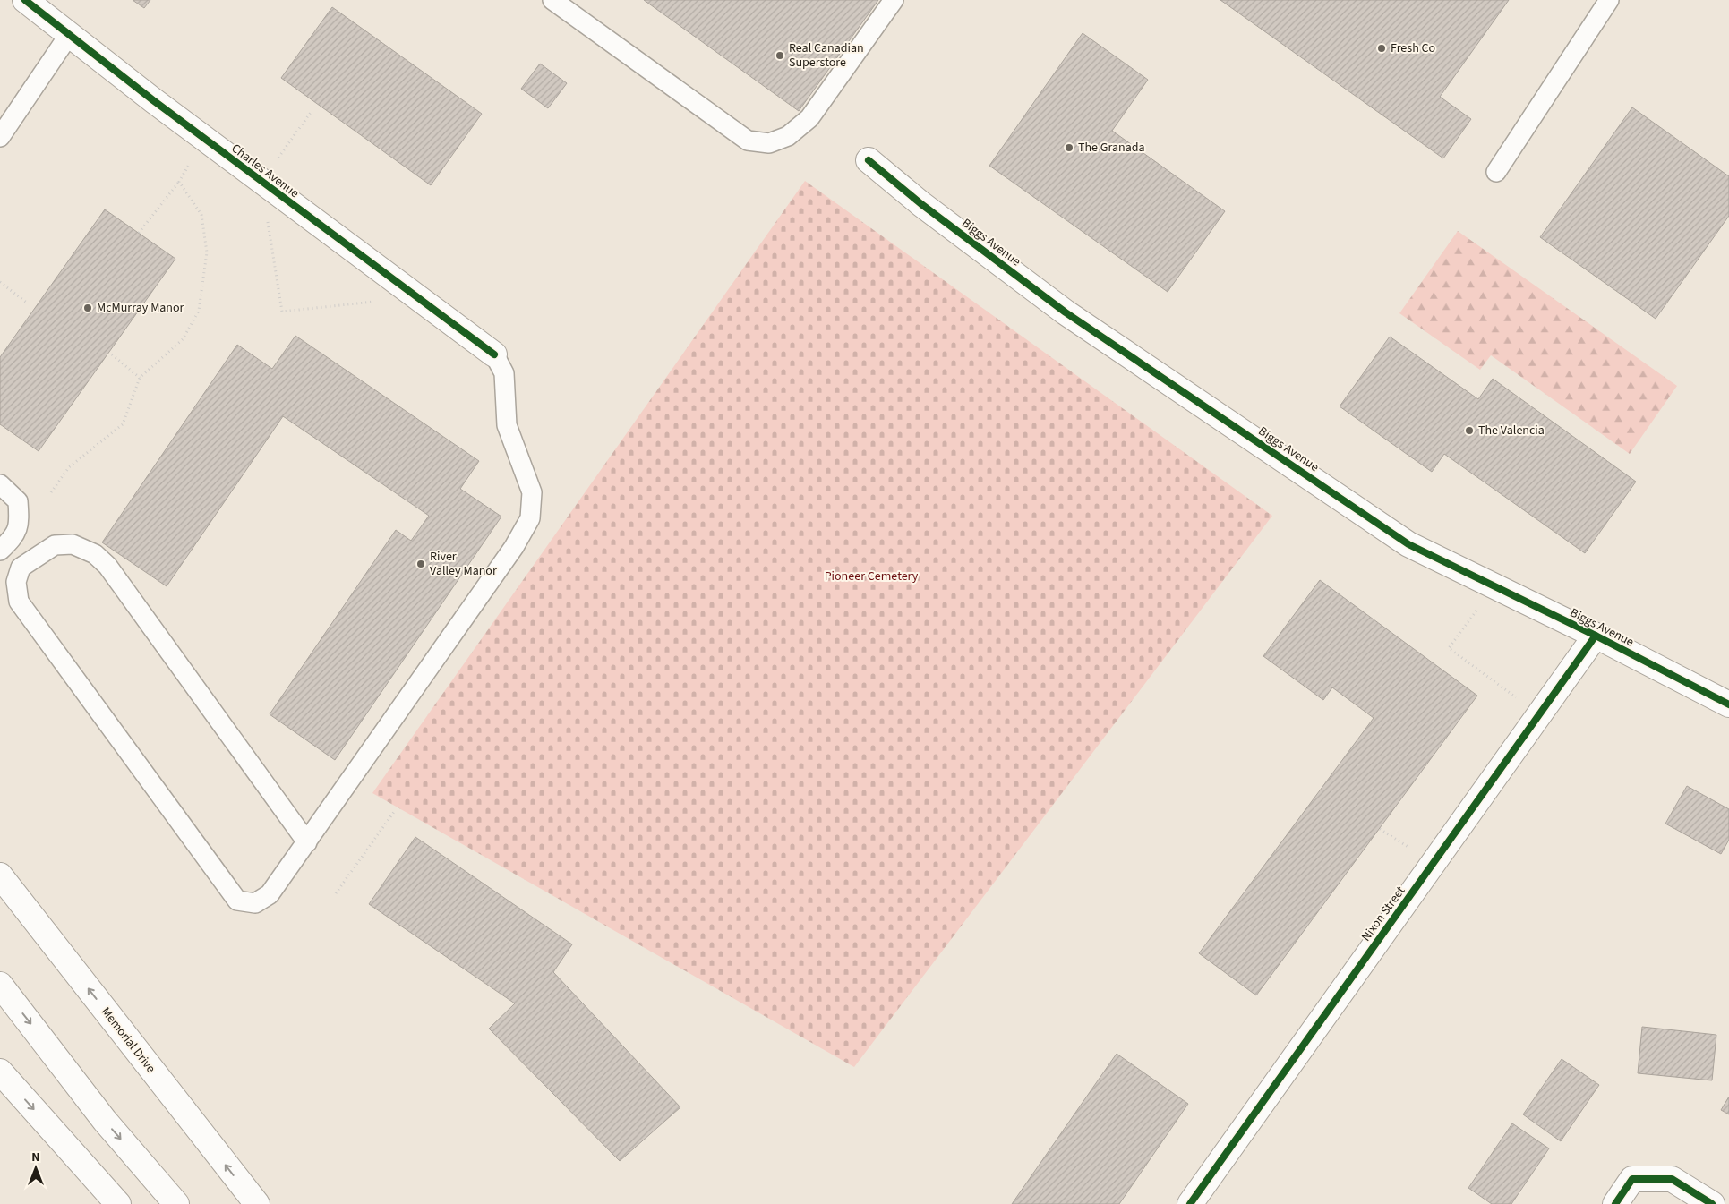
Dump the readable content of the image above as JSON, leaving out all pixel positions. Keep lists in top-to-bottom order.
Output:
{
  "streets": {
    "main road": [
      "Charles Avenue",
      "Biggs Avenue",
      "Nixon Street",
      "Memorial Drive"
    ]
  },
  "crossings": [
    ["Biggs Avenue", "Nixon Street"]
  ],
  "parks": ["Pioneer Cemetery"],
  "places": [
    "Fresh Co",
    "Real Canadian Superstore",
    "The Granada",
    "McMurray Manor",
    "The Valencia",
    "River Valley Manor"
  ],
  "north": "top"
}
